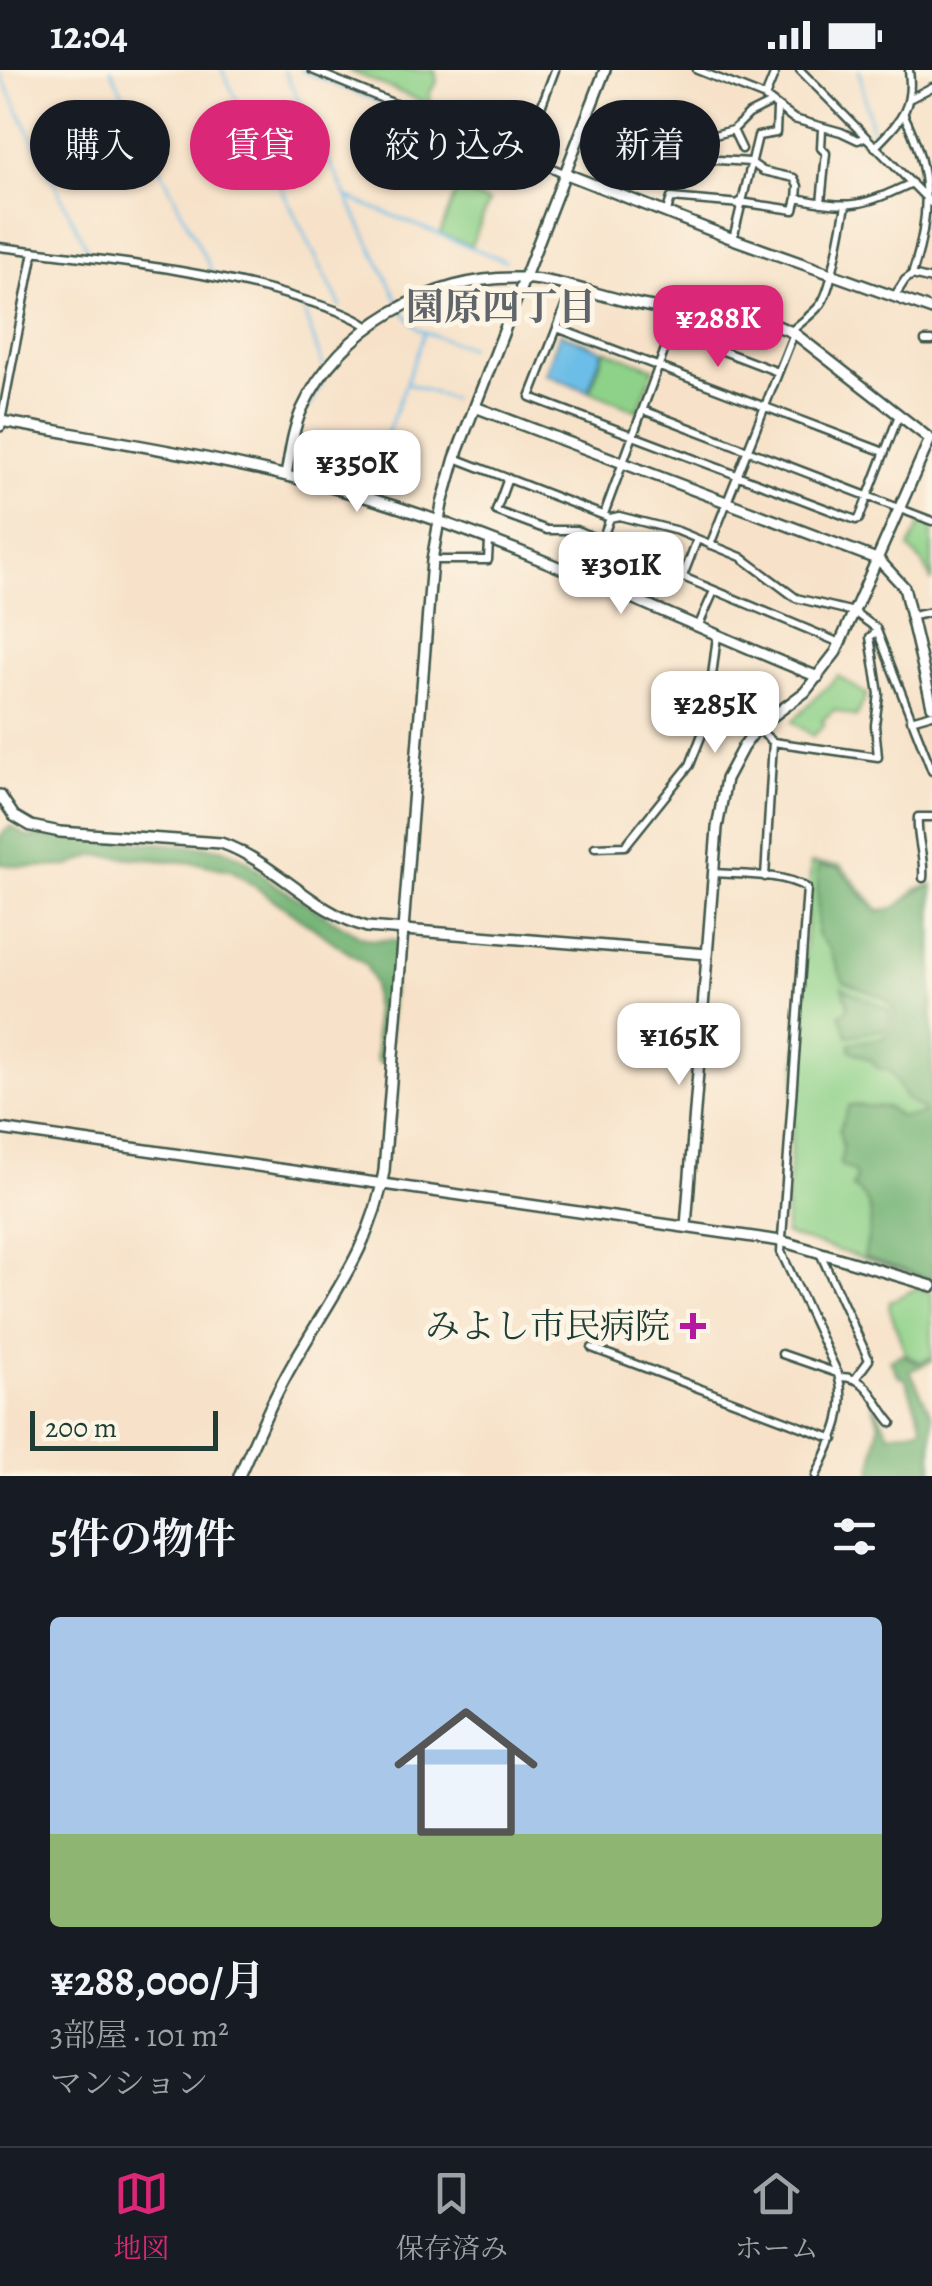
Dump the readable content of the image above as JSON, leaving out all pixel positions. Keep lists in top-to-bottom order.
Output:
{
  "districts": ["園原四丁目"],
  "places": {
    "health": ["みよし市民病院"]
  },
  "scale_bar": "200 m",
  "page": {
    "status": "12:04",
    "chip": [
      "購入",
      "賃貸",
      "絞り込み",
      "新着"
    ],
    "price": [
      "¥288K",
      "¥350K",
      "¥301K",
      "¥285K",
      "¥165K"
    ],
    "scale": "200 m",
    "heading": "5件の物件",
    "list": [
      {
        "name": "¥288,000/月",
        "note": "3部屋 · 101 m² · マンション"
      }
    ],
    "tabs": ["地図", "保存済み", "ホーム"]
  }
}
